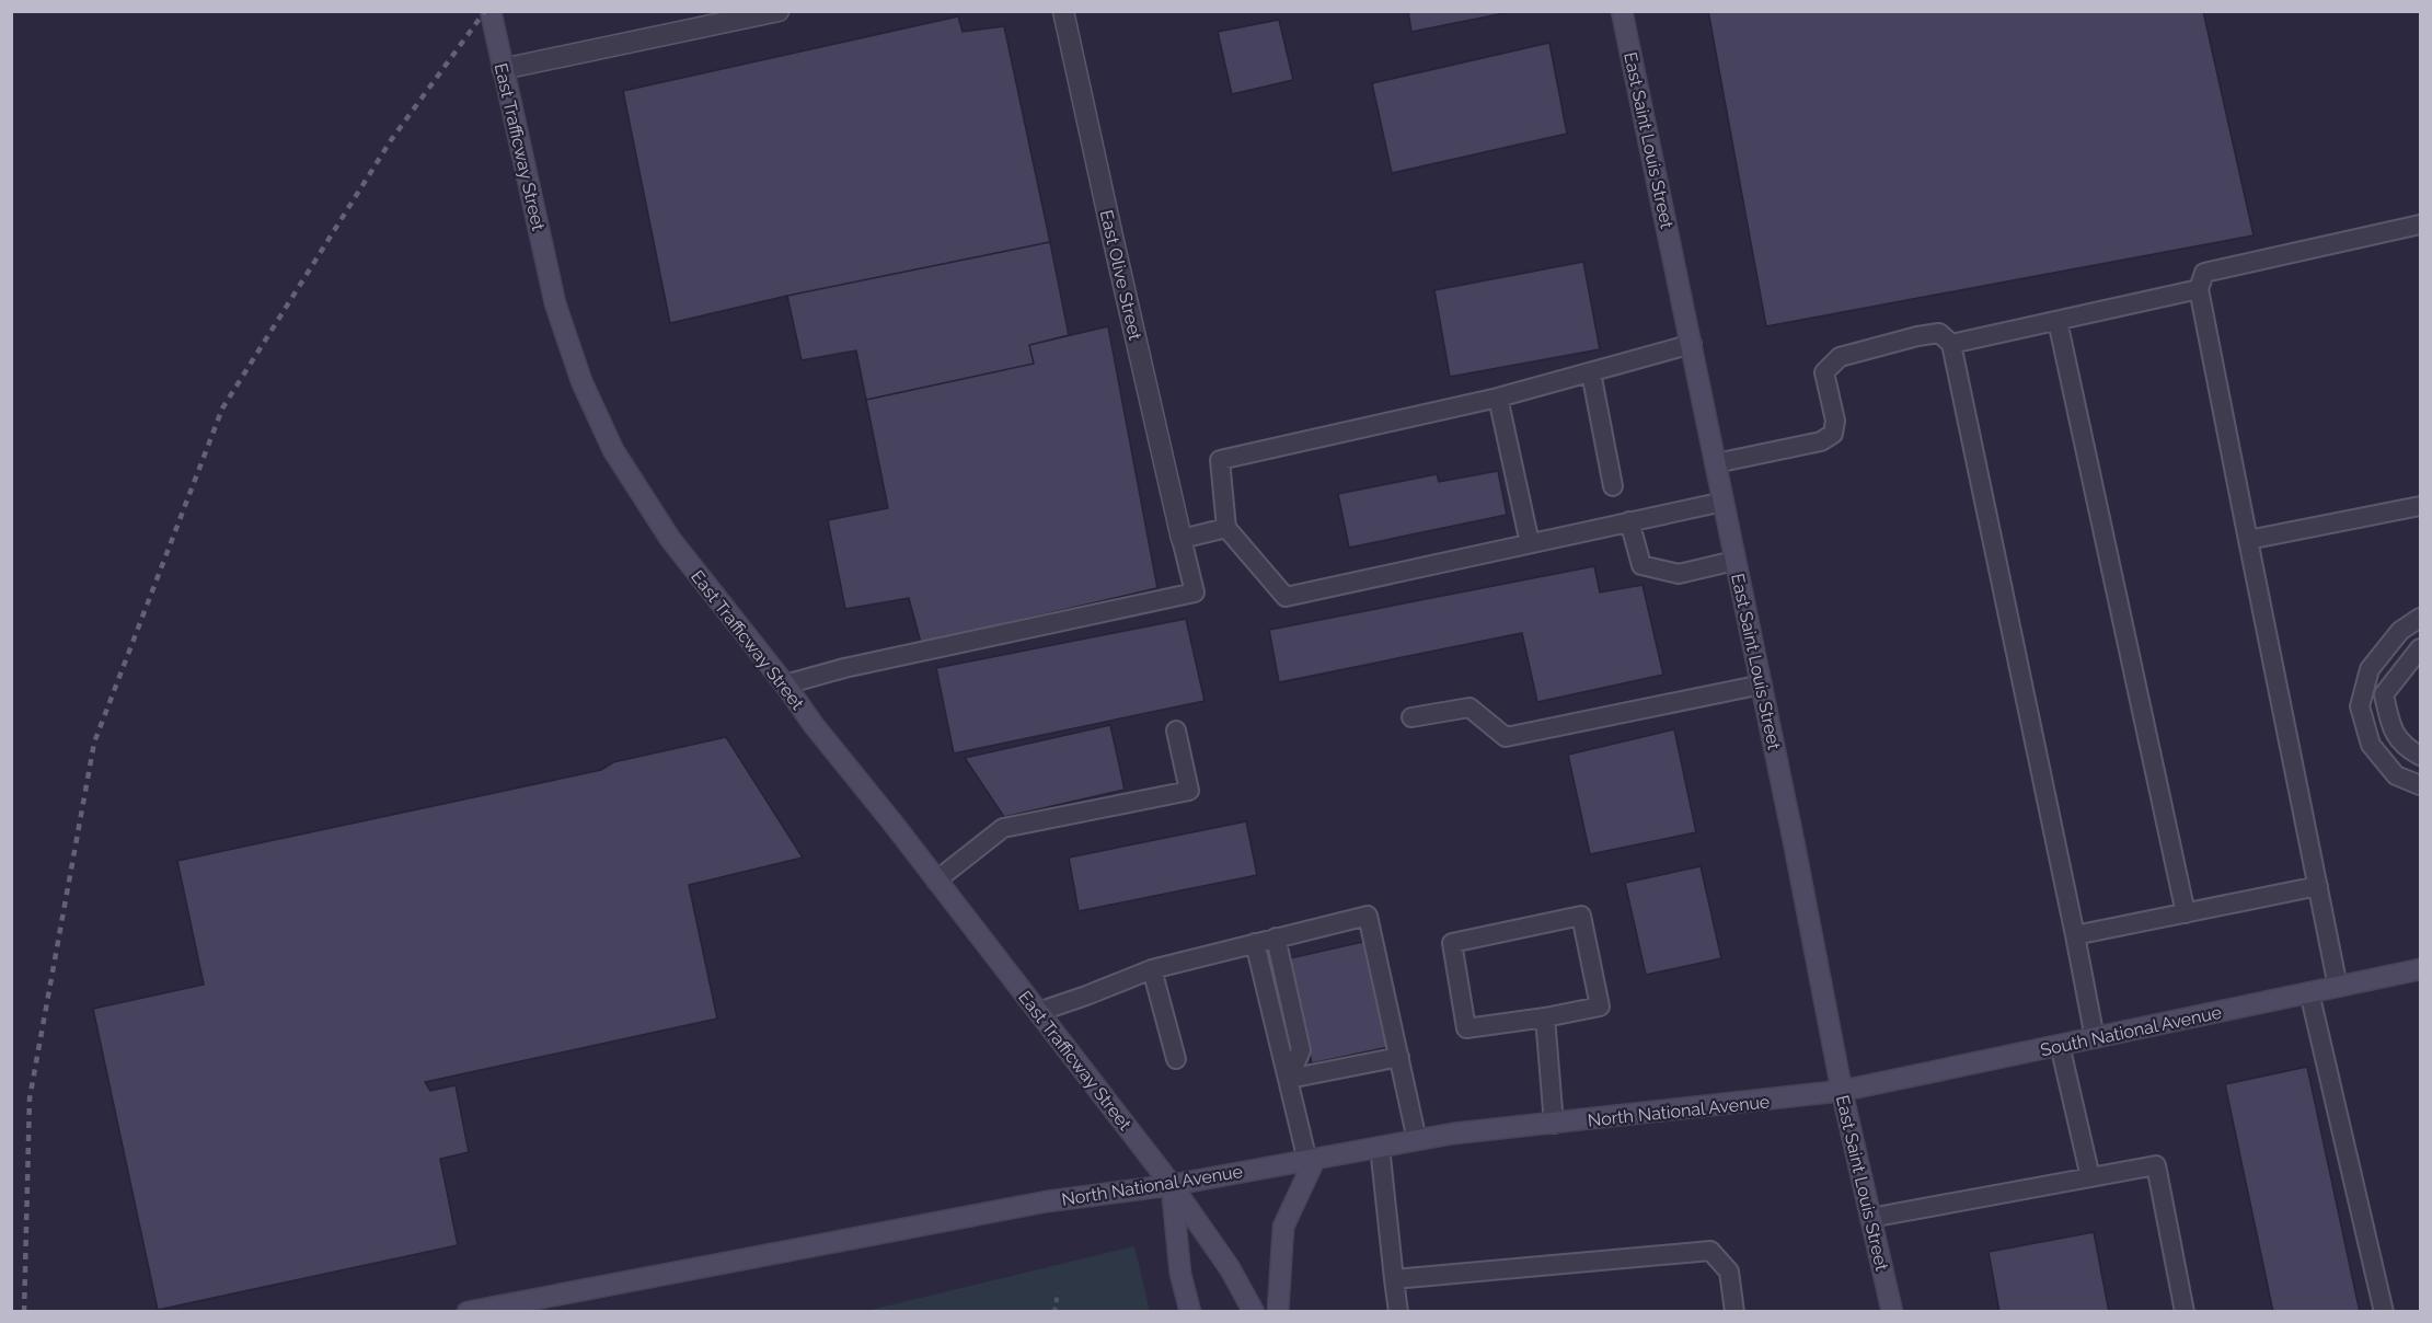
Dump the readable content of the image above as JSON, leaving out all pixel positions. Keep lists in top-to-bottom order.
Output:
{
  "streets": {
    "main road": [
      "East Saint Louis Street",
      "East Trafficway Street",
      "South National Avenue",
      "North National Avenue"
    ],
    "street": ["East Olive Street"]
  },
  "crossings": [
    ["East Saint Louis Street", "South National Avenue"],
    ["East Saint Louis Street", "North National Avenue"],
    ["East Trafficway Street", "North National Avenue"],
    ["South National Avenue", "North National Avenue"]
  ]
}
